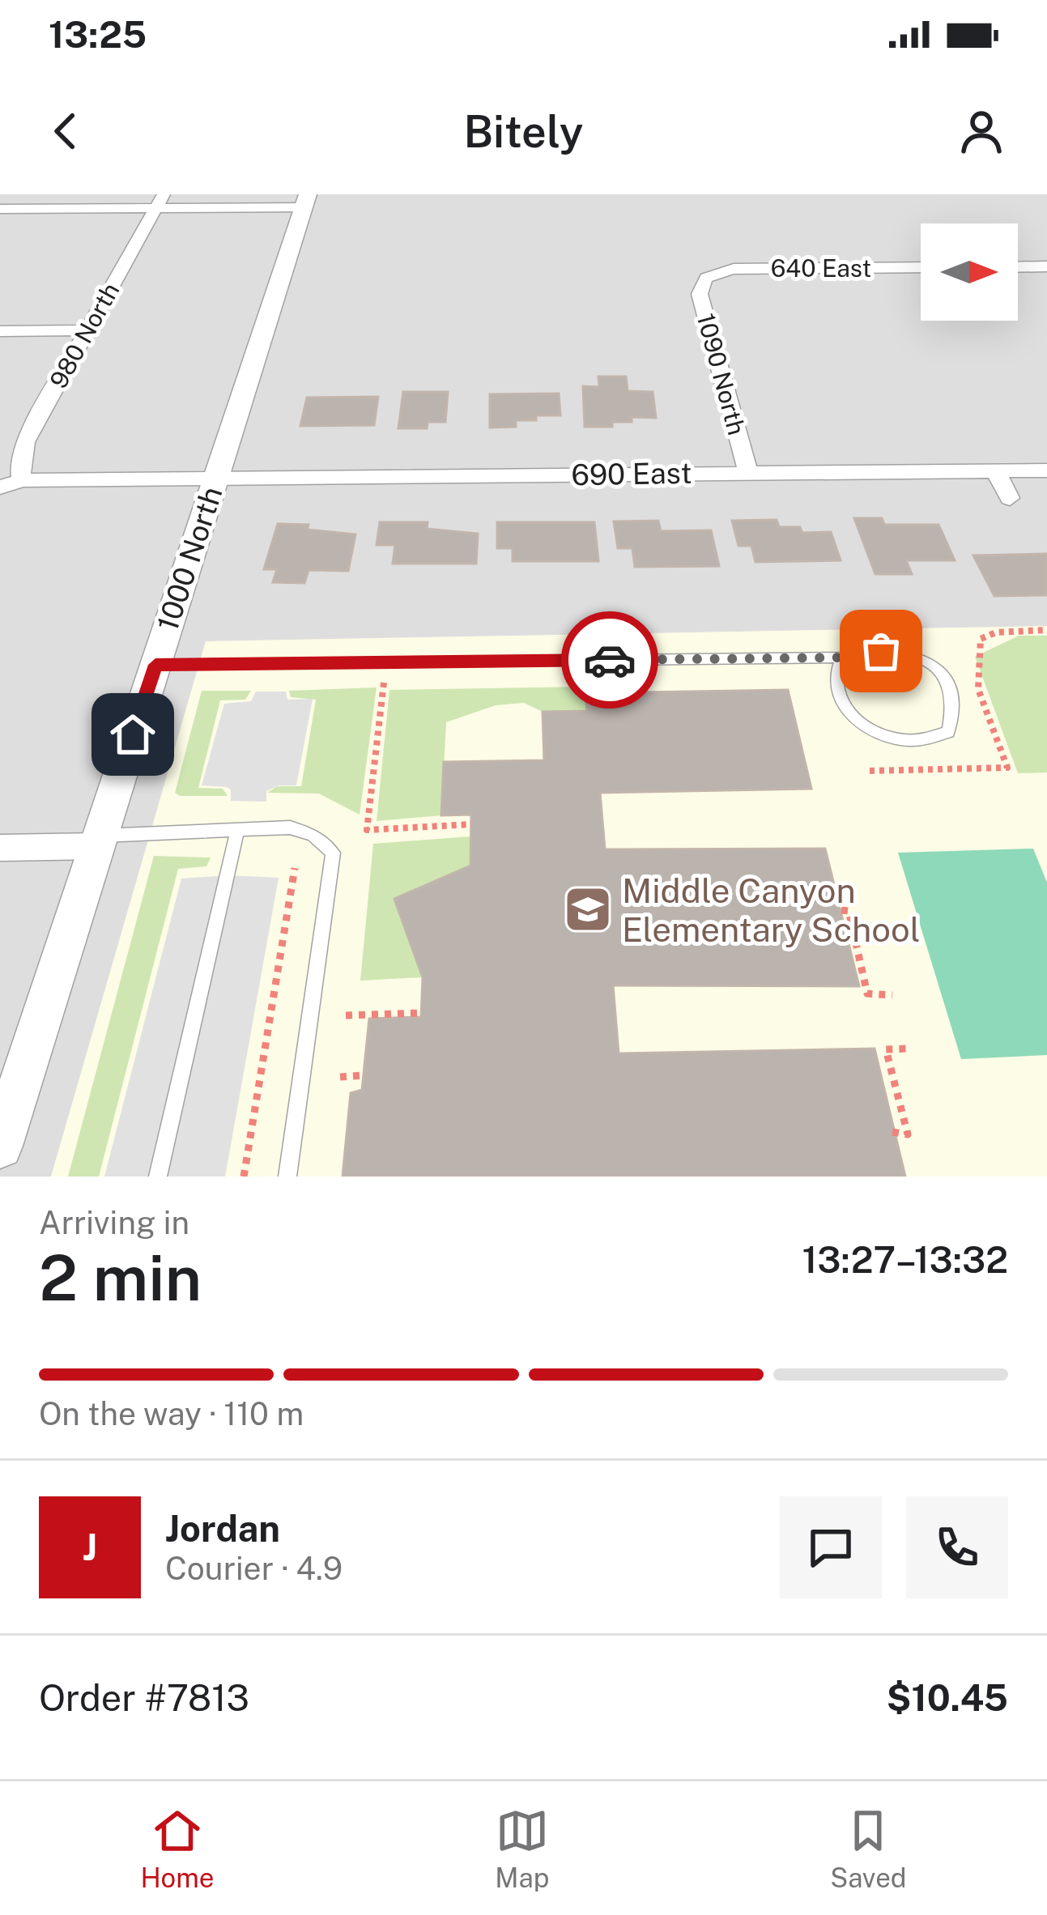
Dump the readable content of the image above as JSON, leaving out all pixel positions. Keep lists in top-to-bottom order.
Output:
{
  "streets": {
    "street": [
      "640 East",
      "980 North",
      "1090 North",
      "690 East",
      "1000 North"
    ]
  },
  "crossings": [
    ["640 East", "1090 North"],
    ["980 North", "690 East"],
    ["1090 North", "690 East"],
    ["690 East", "1000 North"]
  ],
  "places": {
    "school or university": ["Middle Canyon Elementary School"]
  },
  "north": "right",
  "page": {
    "status": "13:25",
    "header": "Bitely",
    "heading": ["2 min", "Arriving in", "13:27–13:32"],
    "panel": [
      "Jordan",
      "Courier · 4.9",
      "Order #7813",
      "$10.45"
    ],
    "bar": "On the way · 110 m",
    "round": "J",
    "tabs": ["Home", "Map", "Saved"]
  }
}
